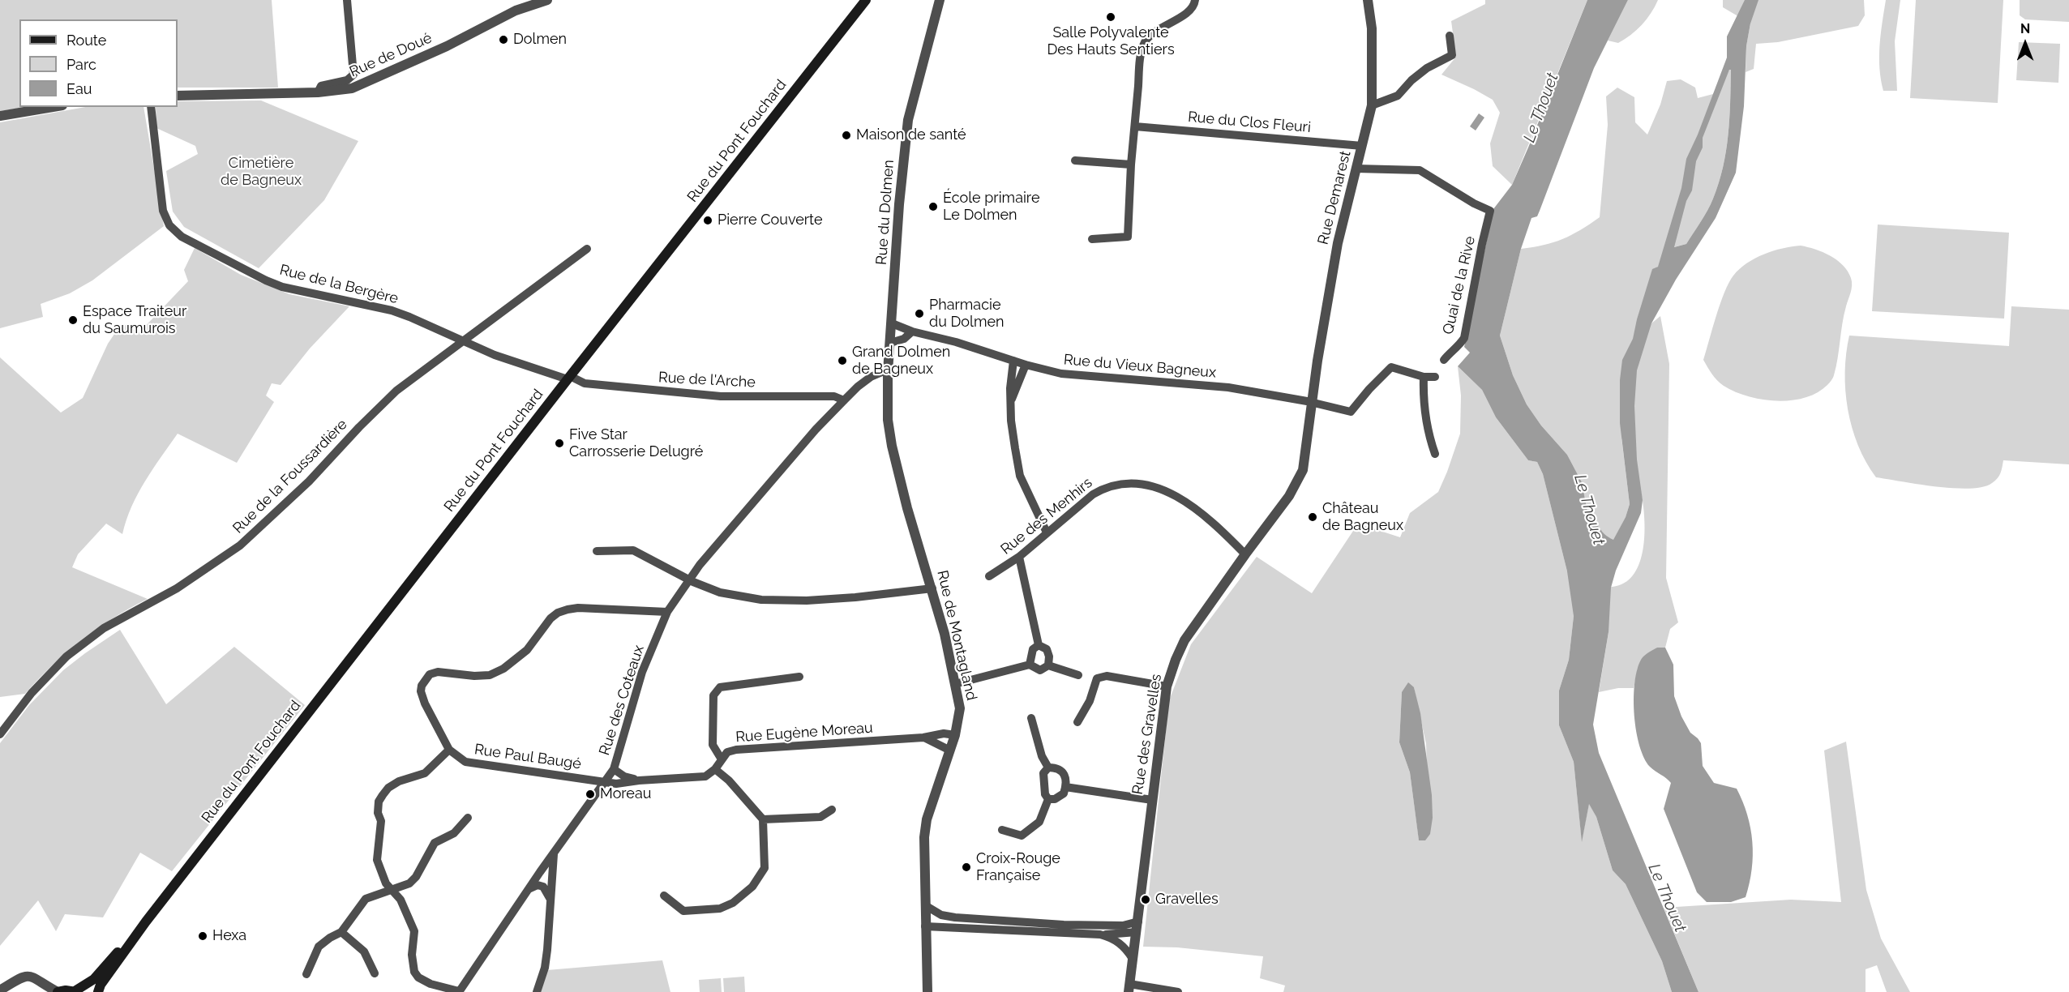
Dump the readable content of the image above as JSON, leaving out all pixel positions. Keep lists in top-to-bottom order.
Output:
{
  "streets": {
    "main road": ["Rue du Pont Fouchard"],
    "street": [
      "Rue de Doué",
      "Rue du Clos Fleuri",
      "Rue Demarest",
      "Rue du Dolmen",
      "Rue de la Bergère",
      "Quai de la Rive",
      "Rue du Vieux Bagneux",
      "Rue de l'Arche",
      "Rue de la Foussardière",
      "Rue des Menhirs",
      "Rue de Montagland",
      "Rue des Coteaux",
      "Rue Eugène Moreau",
      "Rue des Gravelles",
      "Rue Paul Baugé"
    ]
  },
  "crossings": [
    ["Rue du Clos Fleuri", "Rue Demarest"],
    ["Rue du Pont Fouchard", "Rue de la Bergère"],
    ["Rue du Pont Fouchard", "Rue de l'Arche"],
    ["Rue Demarest", "Quai de la Rive"],
    ["Rue Demarest", "Rue du Vieux Bagneux"],
    ["Rue Demarest", "Rue des Gravelles"],
    ["Rue du Dolmen", "Rue du Vieux Bagneux"],
    ["Rue du Dolmen", "Rue de Montagland"],
    ["Rue du Dolmen", "Rue des Coteaux"],
    ["Rue de la Bergère", "Rue de l'Arche"],
    ["Rue de la Bergère", "Rue de la Foussardière"],
    ["Rue du Vieux Bagneux", "Rue des Gravelles"],
    ["Rue de l'Arche", "Rue des Coteaux"],
    ["Rue des Menhirs", "Rue des Gravelles"],
    ["Rue de Montagland", "Rue des Coteaux"],
    ["Rue de Montagland", "Rue Eugène Moreau"],
    ["Rue des Coteaux", "Rue Paul Baugé"]
  ],
  "water": ["Le Thouet"],
  "parks": ["Cimetière de Bagneux"],
  "places": [
    "Salle Polyvalente Des Hauts Sentiers",
    "Dolmen",
    "Maison de santé",
    "École primaire Le Dolmen",
    "Pierre Couverte",
    "Pharmacie du Dolmen",
    "Espace Traiteur du Saumurois",
    "Grand Dolmen de Bagneux",
    "Five Star Carrosserie Delugré",
    "Château de Bagneux",
    "Moreau",
    "Croix-Rouge Française",
    "Gravelles",
    "Hexa"
  ],
  "legend": ["Route", "Parc", "Eau"],
  "north": "top"
}
